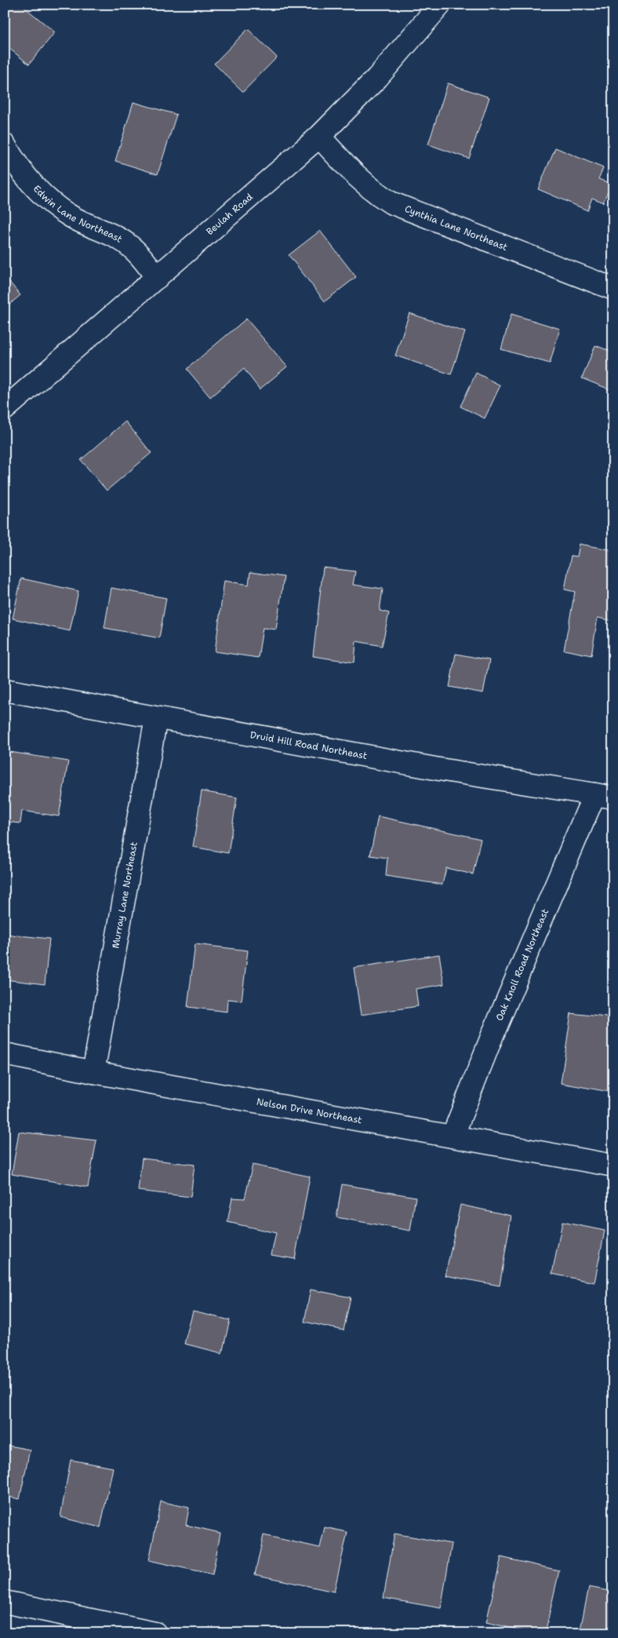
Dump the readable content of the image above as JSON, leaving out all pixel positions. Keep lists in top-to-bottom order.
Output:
{
  "streets": {
    "street": [
      "Edwin Lane Northeast",
      "Beulah Road",
      "Cynthia Lane Northeast",
      "Druid Hill Road Northeast",
      "Murray Lane Northeast",
      "Oak Knoll Road Northeast",
      "Nelson Drive Northeast"
    ]
  },
  "crossings": [
    ["Edwin Lane Northeast", "Beulah Road"],
    ["Beulah Road", "Cynthia Lane Northeast"],
    ["Druid Hill Road Northeast", "Murray Lane Northeast"],
    ["Druid Hill Road Northeast", "Oak Knoll Road Northeast"],
    ["Murray Lane Northeast", "Nelson Drive Northeast"],
    ["Oak Knoll Road Northeast", "Nelson Drive Northeast"]
  ]
}
